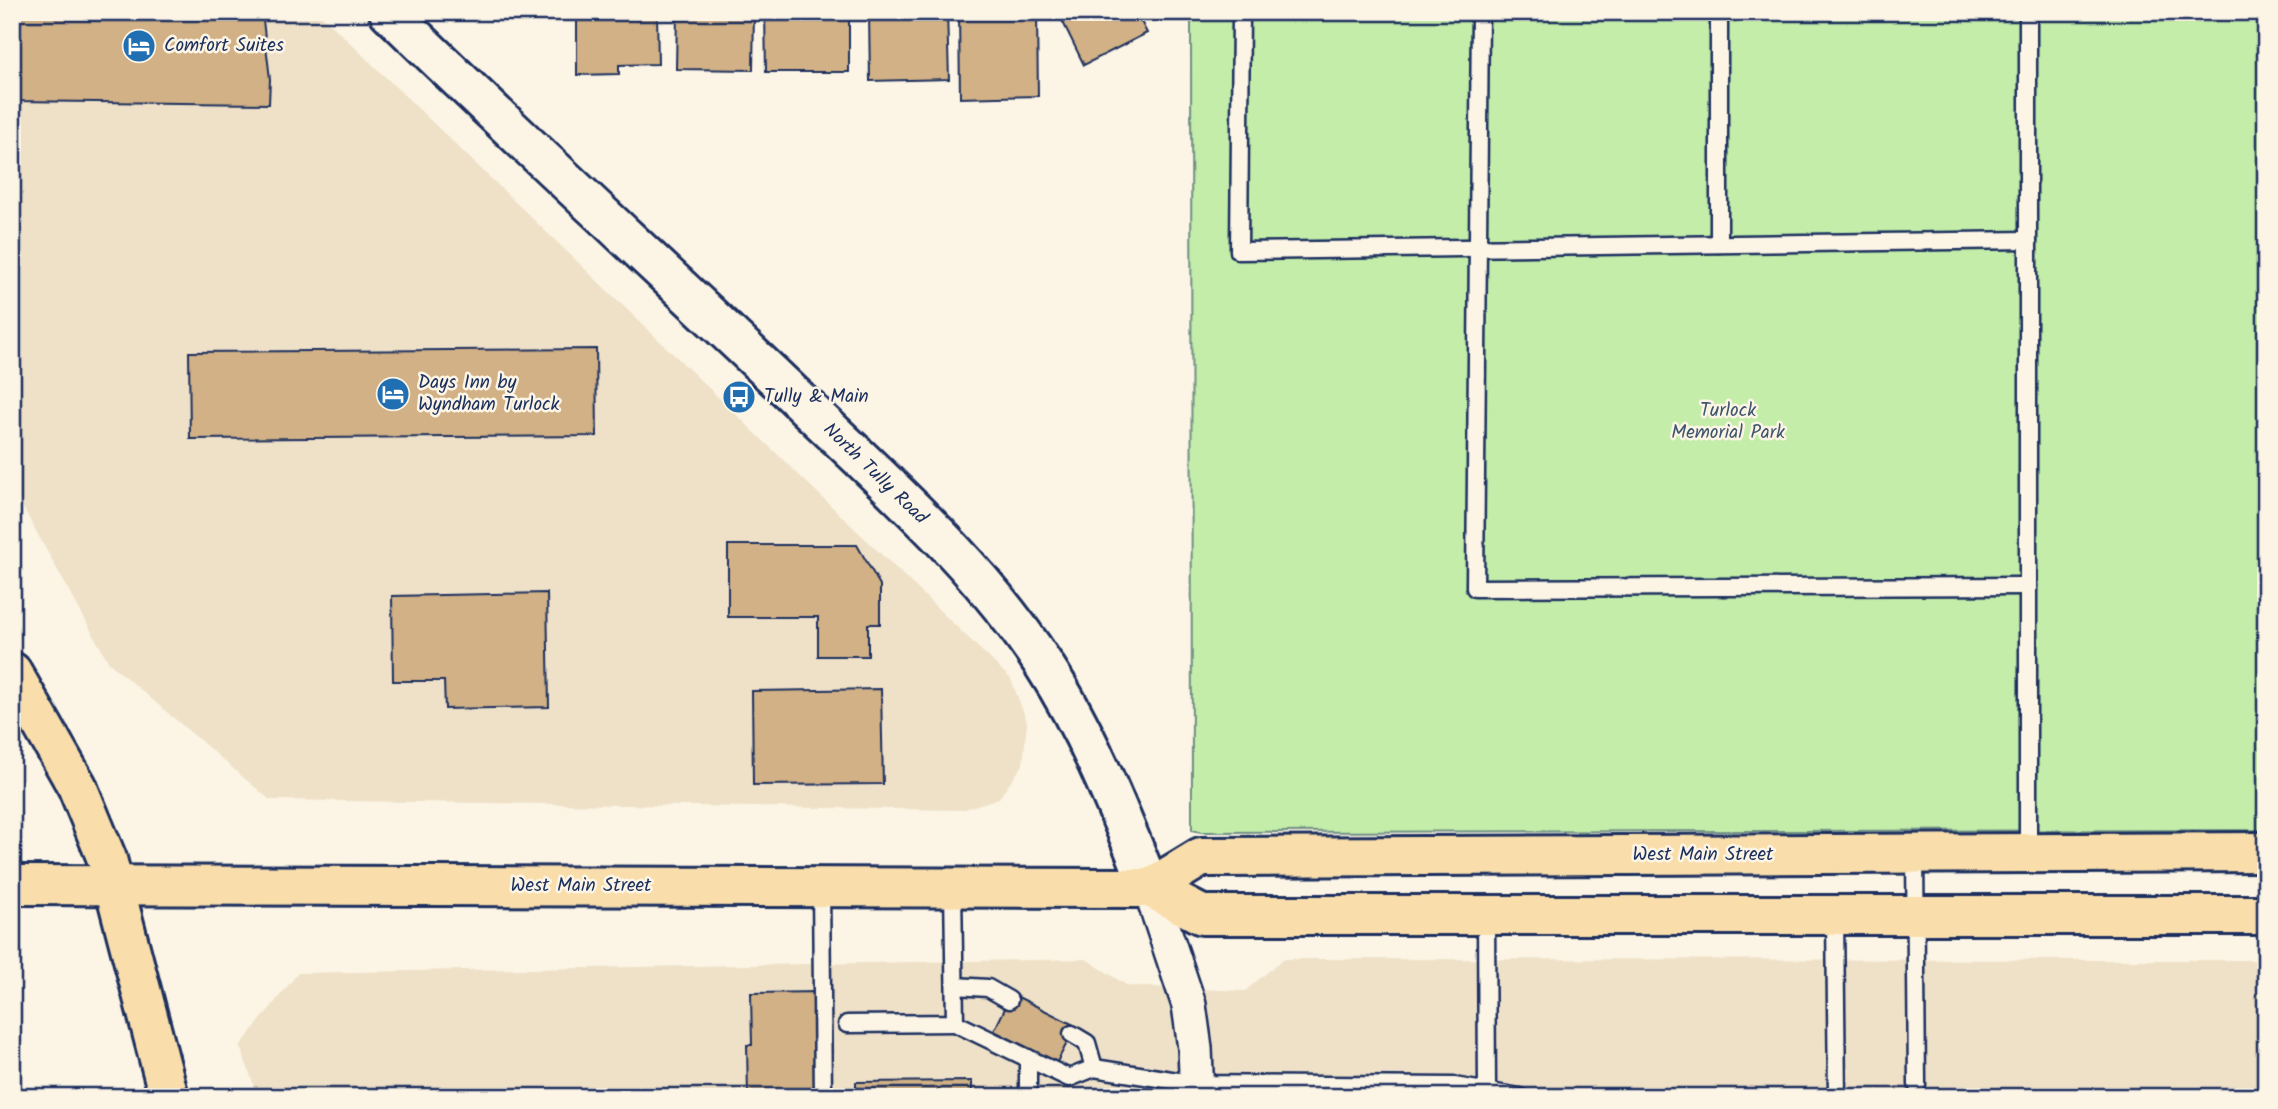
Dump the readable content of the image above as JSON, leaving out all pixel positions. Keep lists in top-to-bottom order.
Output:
{
  "streets": {
    "main road": ["West Main Street"],
    "street": ["North Tully Road"]
  },
  "crossings": [
    ["North Tully Road", "West Main Street"]
  ],
  "parks": ["Turlock Memorial Park"],
  "places": {
    "hotel": ["Comfort Suites", "Days Inn by Wyndham Turlock"],
    "bus stop": ["Tully & Main"]
  }
}
